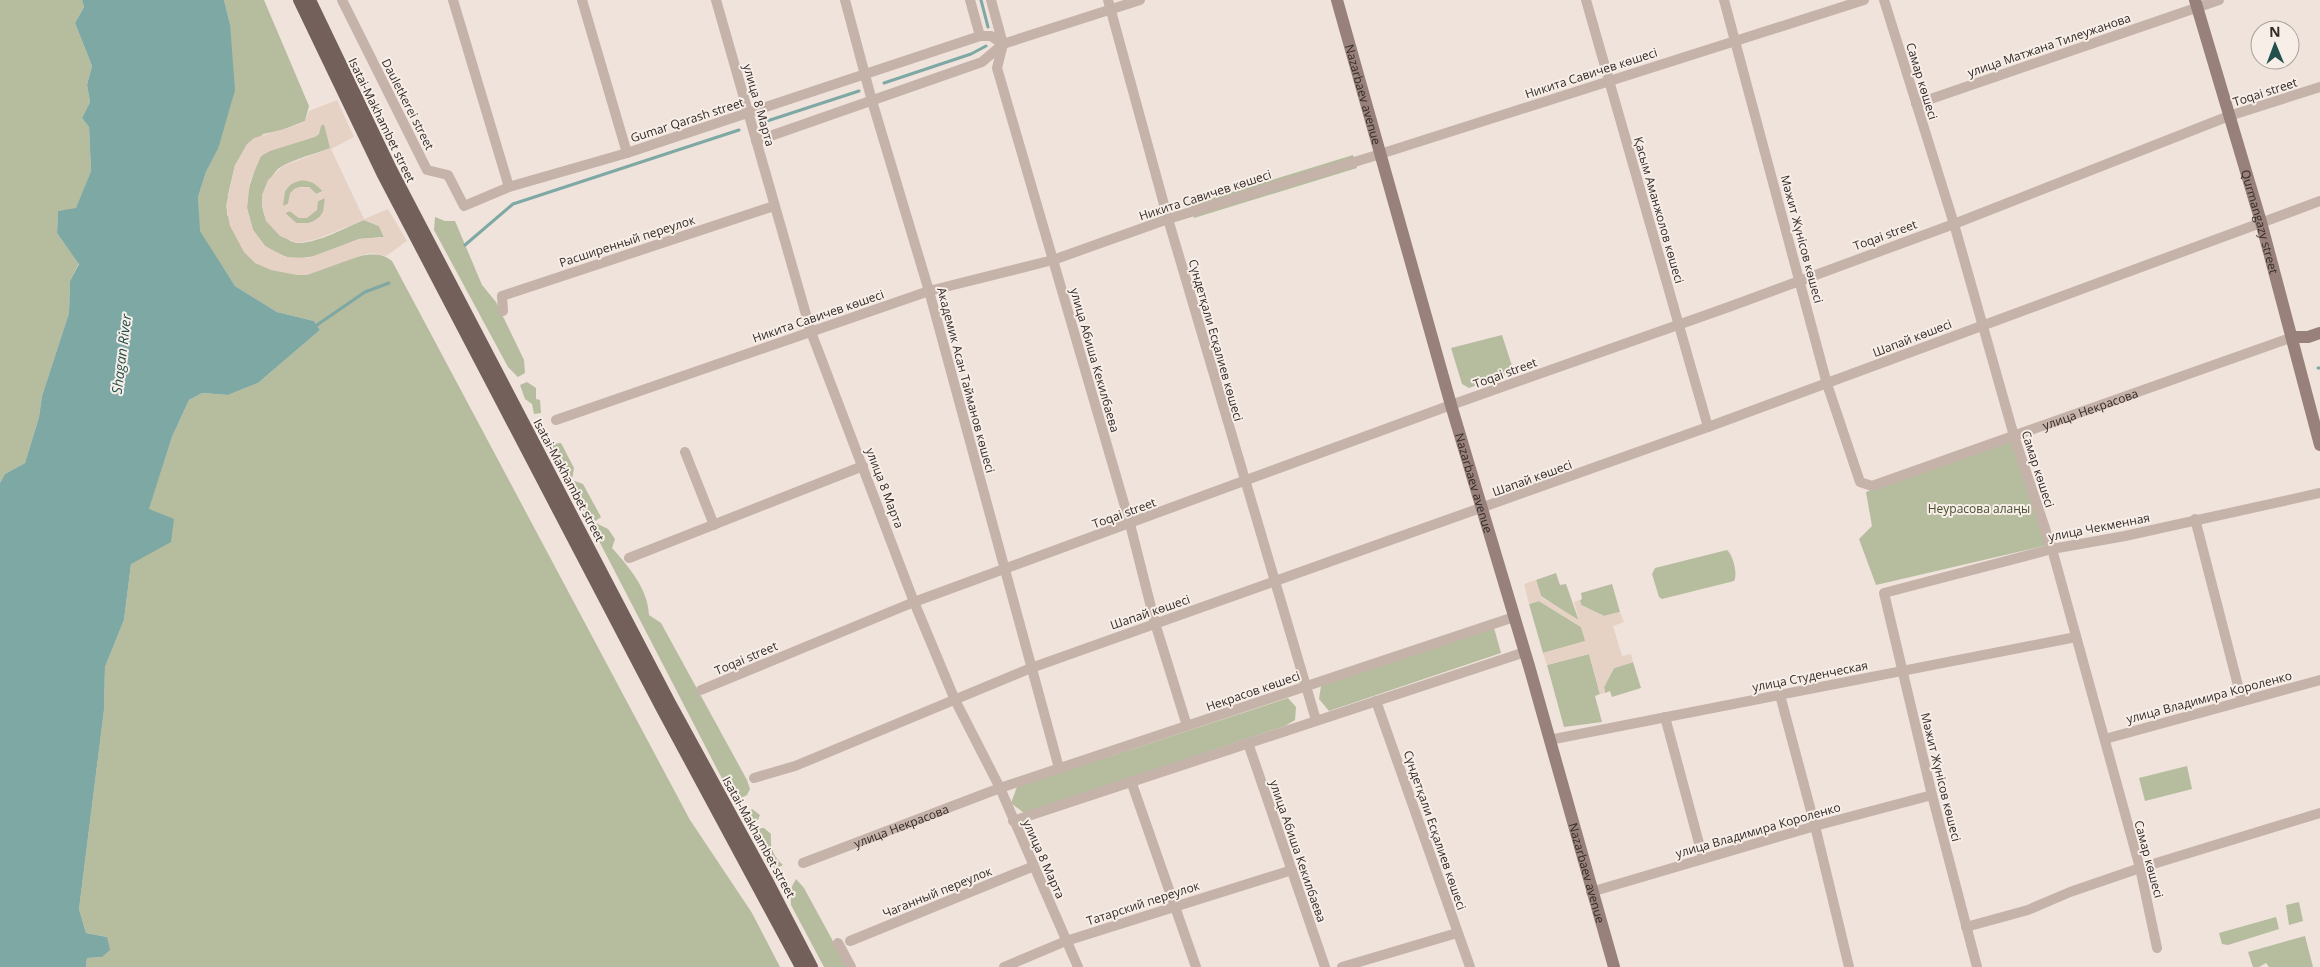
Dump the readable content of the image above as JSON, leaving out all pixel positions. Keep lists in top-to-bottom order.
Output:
{
  "streets": {
    "main road": [
      "Nazarbaev avenue",
      "Isatai-Makhambet street",
      "Qurmangazy street",
      "улица Некрасова"
    ],
    "street": [
      "улица Матжана Тилеужанова",
      "Никита Савичев көшесі",
      "Самар көшесі",
      "Toqai street",
      "Dauletkerei street",
      "улица 8 Марта",
      "Gumar Qarash street",
      "Қасым Аманжолов көшесі",
      "Мәжит Жүнісов көшесі",
      "Расширенный переулок",
      "Шапай көшесі",
      "Сүндетқали Есқалиев көшесі",
      "улица Абиша Кекилбаева",
      "Академик Асан Тайманов көшесі",
      "улица Чекменная",
      "улица Студенческая",
      "Некрасов көшесі",
      "улица Владимира Короленко",
      "Чаганный переулок",
      "Татарский переулок"
    ]
  },
  "crossings": [
    ["улица Матжана Тилеужанова", "Самар көшесі"],
    ["улица Матжана Тилеужанова", "Qurmangazy street"],
    ["Никита Савичев көшесі", "Nazarbaev avenue"],
    ["Никита Савичев көшесі", "улица 8 Марта"],
    ["Никита Савичев көшесі", "Қасым Аманжолов көшесі"],
    ["Никита Савичев көшесі", "Мәжит Жүнісов көшесі"],
    ["Никита Савичев көшесі", "Сүндетқали Есқалиев көшесі"],
    ["Никита Савичев көшесі", "улица Абиша Кекилбаева"],
    ["Никита Савичев көшесі", "Академик Асан Тайманов көшесі"],
    ["Самар көшесі", "Toqai street"],
    ["Самар көшесі", "Шапай көшесі"],
    ["Самар көшесі", "улица Некрасова"],
    ["Самар көшесі", "улица Чекменная"],
    ["Самар көшесі", "улица Студенческая"],
    ["Самар көшесі", "улица Владимира Короленко"],
    ["Toqai street", "Nazarbaev avenue"],
    ["Toqai street", "улица 8 Марта"],
    ["Toqai street", "Қасым Аманжолов көшесі"],
    ["Toqai street", "Qurmangazy street"],
    ["Toqai street", "Мәжит Жүнісов көшесі"],
    ["Toqai street", "Сүндетқали Есқалиев көшесі"],
    ["Toqai street", "улица Абиша Кекилбаева"],
    ["Toqai street", "Академик Асан Тайманов көшесі"],
    ["Nazarbaev avenue", "Шапай көшесі"],
    ["Nazarbaev avenue", "улица Студенческая"],
    ["Nazarbaev avenue", "Некрасов көшесі"],
    ["Nazarbaev avenue", "улица Владимира Короленко"],
    ["Dauletkerei street", "Gumar Qarash street"],
    ["улица 8 Марта", "Gumar Qarash street"],
    ["улица 8 Марта", "Расширенный переулок"],
    ["улица 8 Марта", "Шапай көшесі"],
    ["улица 8 Марта", "улица Некрасова"],
    ["улица 8 Марта", "Некрасов көшесі"],
    ["улица 8 Марта", "Чаганный переулок"],
    ["улица 8 Марта", "Татарский переулок"],
    ["Gumar Qarash street", "Академик Асан Тайманов көшесі"],
    ["Қасым Аманжолов көшесі", "Шапай көшесі"],
    ["Qurmangazy street", "Шапай көшесі"],
    ["Qurmangazy street", "улица Некрасова"],
    ["Мәжит Жүнісов көшесі", "Шапай көшесі"],
    ["Мәжит Жүнісов көшесі", "улица Некрасова"],
    ["Мәжит Жүнісов көшесі", "улица Чекменная"],
    ["Мәжит Жүнісов көшесі", "улица Студенческая"],
    ["Мәжит Жүнісов көшесі", "улица Владимира Короленко"],
    ["Шапай көшесі", "Сүндетқали Есқалиев көшесі"],
    ["Шапай көшесі", "улица Абиша Кекилбаева"],
    ["Шапай көшесі", "Академик Асан Тайманов көшесі"],
    ["Сүндетқали Есқалиев көшесі", "Некрасов көшесі"],
    ["улица Абиша Кекилбаева", "Некрасов көшесі"],
    ["улица Абиша Кекилбаева", "Татарский переулок"],
    ["Академик Асан Тайманов көшесі", "Некрасов көшесі"],
    ["улица Некрасова", "Некрасов көшесі"]
  ],
  "water": ["Shagan River"],
  "parks": ["Неурасова алаңы"],
  "north": "top"
}
